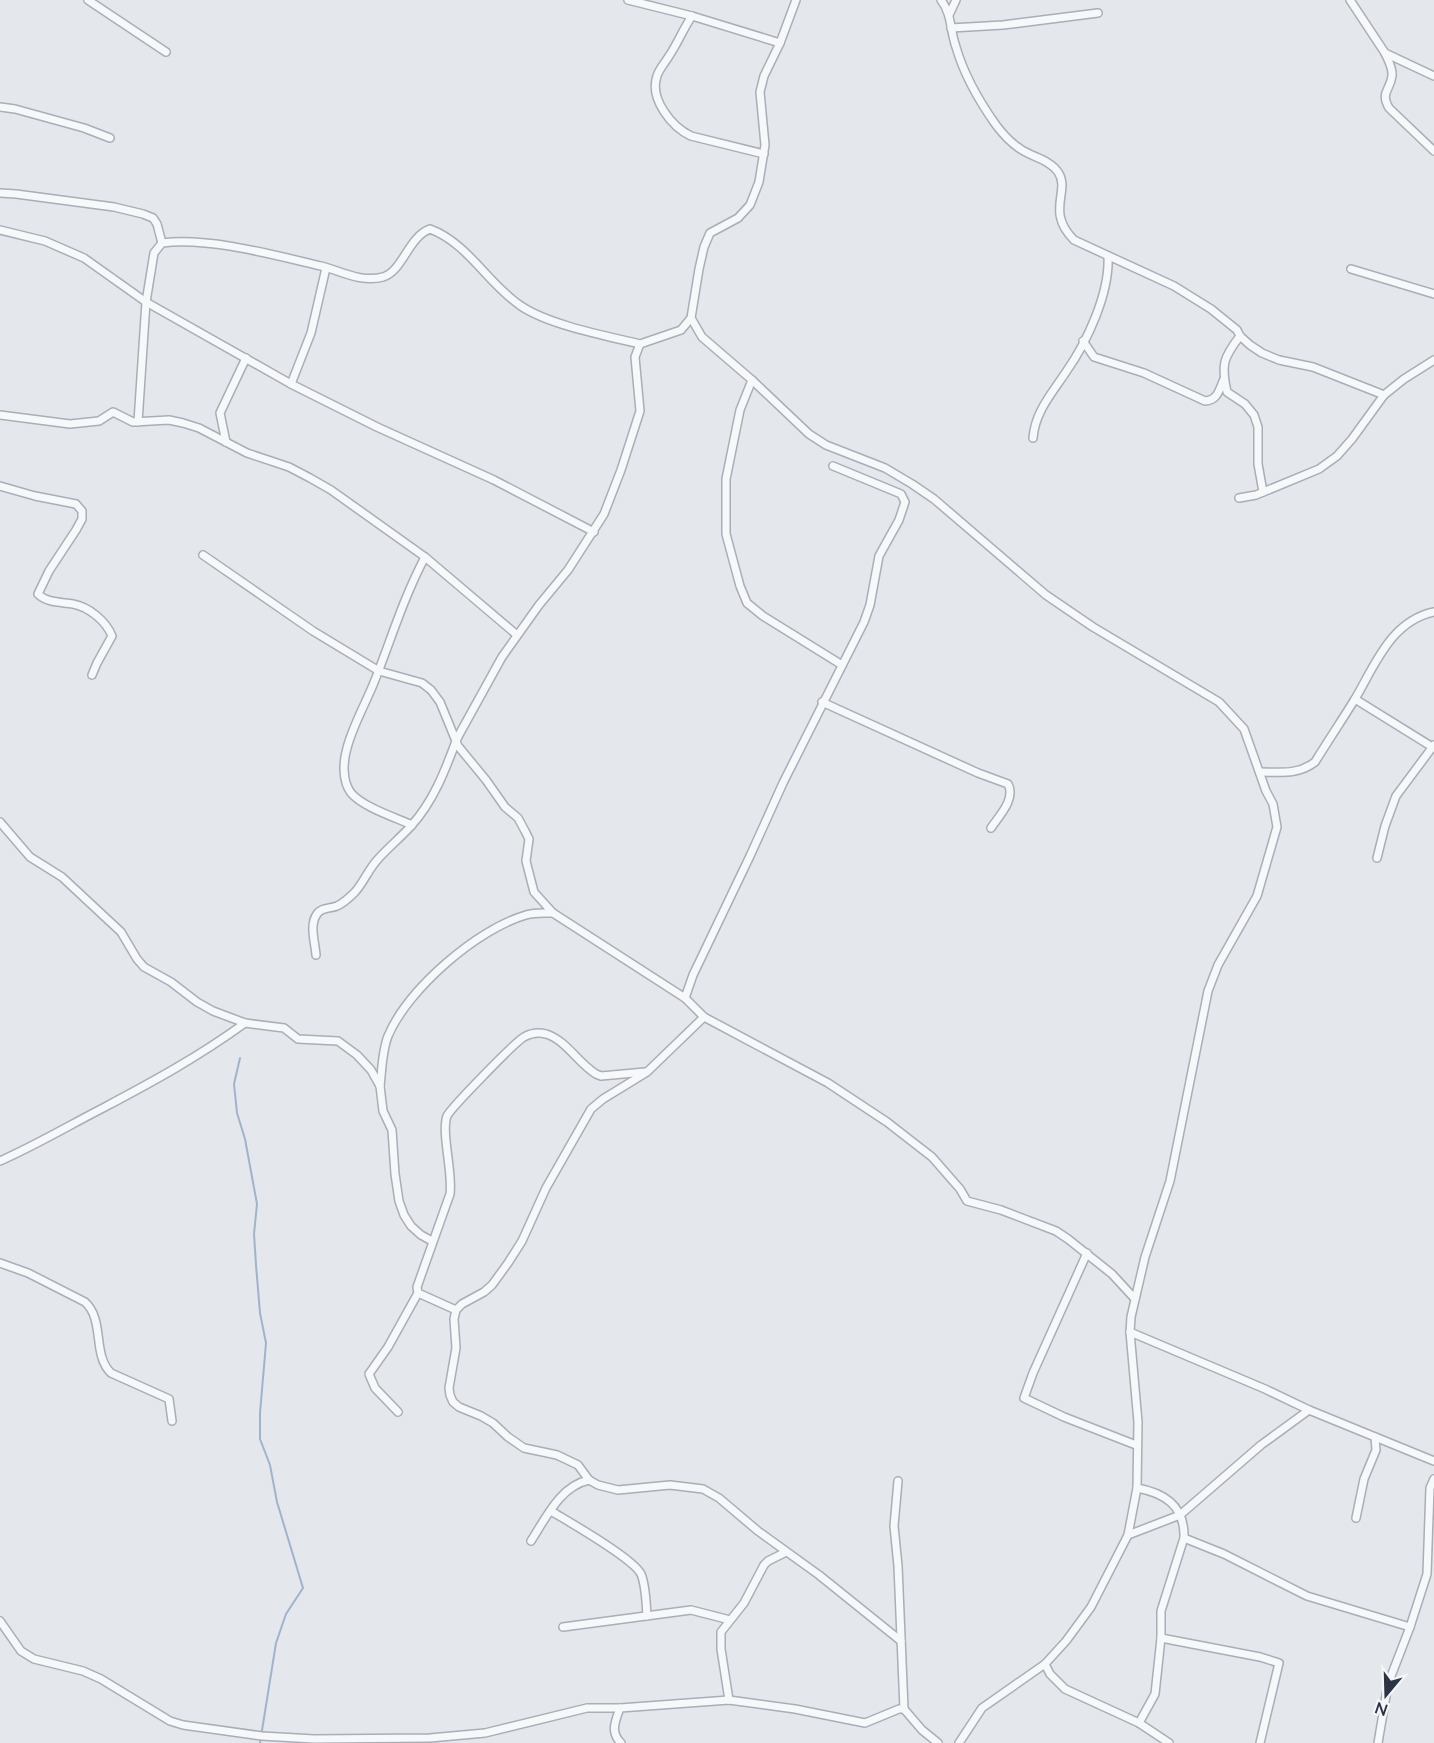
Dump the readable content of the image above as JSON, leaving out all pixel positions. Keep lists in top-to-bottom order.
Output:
{
  "north": "bottom"
}
